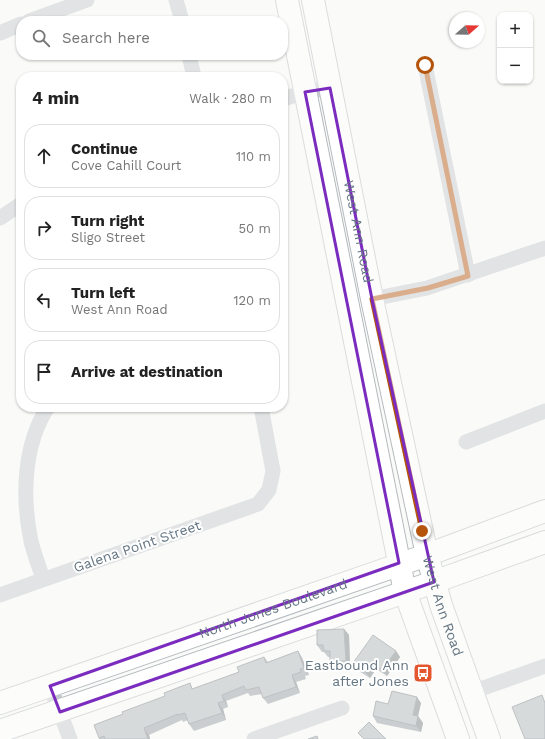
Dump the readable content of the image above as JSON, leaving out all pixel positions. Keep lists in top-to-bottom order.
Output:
{
  "streets": {
    "main road": ["West Ann Road", "North Jones Boulevard"],
    "street": ["Galena Point Street"]
  },
  "crossings": [
    ["West Ann Road", "North Jones Boulevard"]
  ],
  "places": {
    "bus stop": ["Eastbound Ann after Jones"]
  },
  "north": "right",
  "page": {
    "map_buttons": ["+", "−"],
    "search": "Search here",
    "heading": ["4 min", "Walk · 280 m"],
    "list": [
      ["Continue", "Cove Cahill Court", "110 m"],
      ["Turn right", "Sligo Street", "50 m"],
      ["Turn left", "West Ann Road", "120 m"],
      "Arrive at destination"
    ]
  }
}
